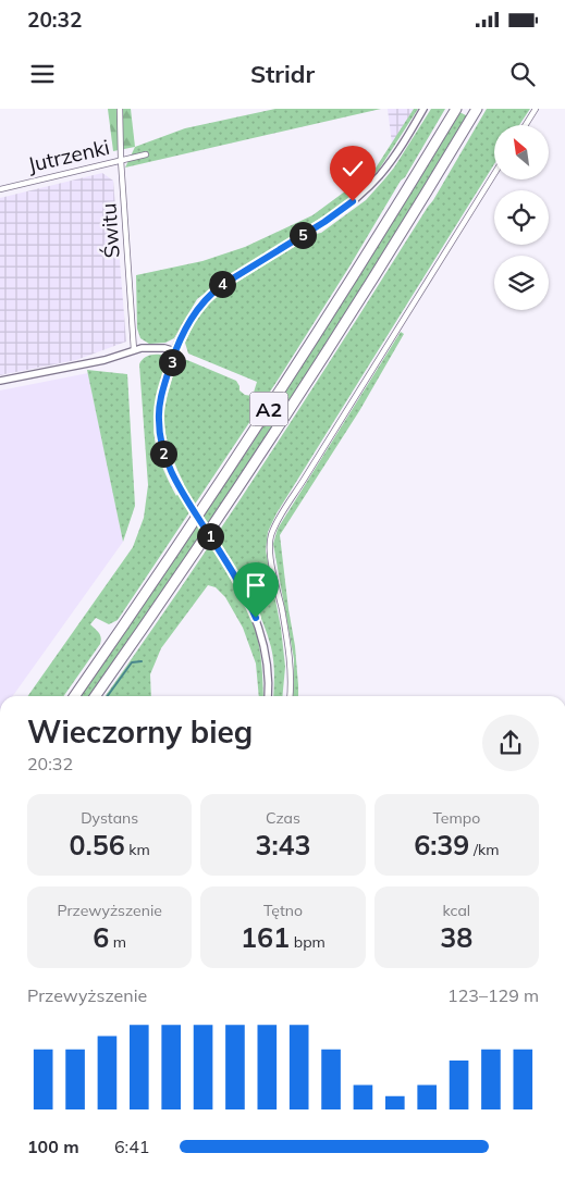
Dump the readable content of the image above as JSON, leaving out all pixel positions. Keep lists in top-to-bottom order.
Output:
{
  "streets": {
    "highway": ["A2"],
    "street": ["Jutrzenki", "Świtu"]
  },
  "crossings": [
    ["Jutrzenki", "Świtu"]
  ],
  "north": "top left",
  "page": {
    "status": "20:32",
    "header": "Stridr",
    "pins": [
      "5",
      "4",
      "3",
      "2",
      "1"
    ],
    "heading": ["Wieczorny bieg", "20:32"],
    "stats": [
      ["Dystans", "0.56 km"],
      ["Czas", "3:43"],
      ["Tempo", "6:39 /km"],
      ["Przewyższenie", "6 m"],
      ["Tętno", "161 bpm"],
      ["kcal", "38"]
    ],
    "chart": ["Przewyższenie", "123–129 m"],
    "list": [
      {
        "name": "100 m",
        "note": "6:41"
      }
    ]
  }
}
